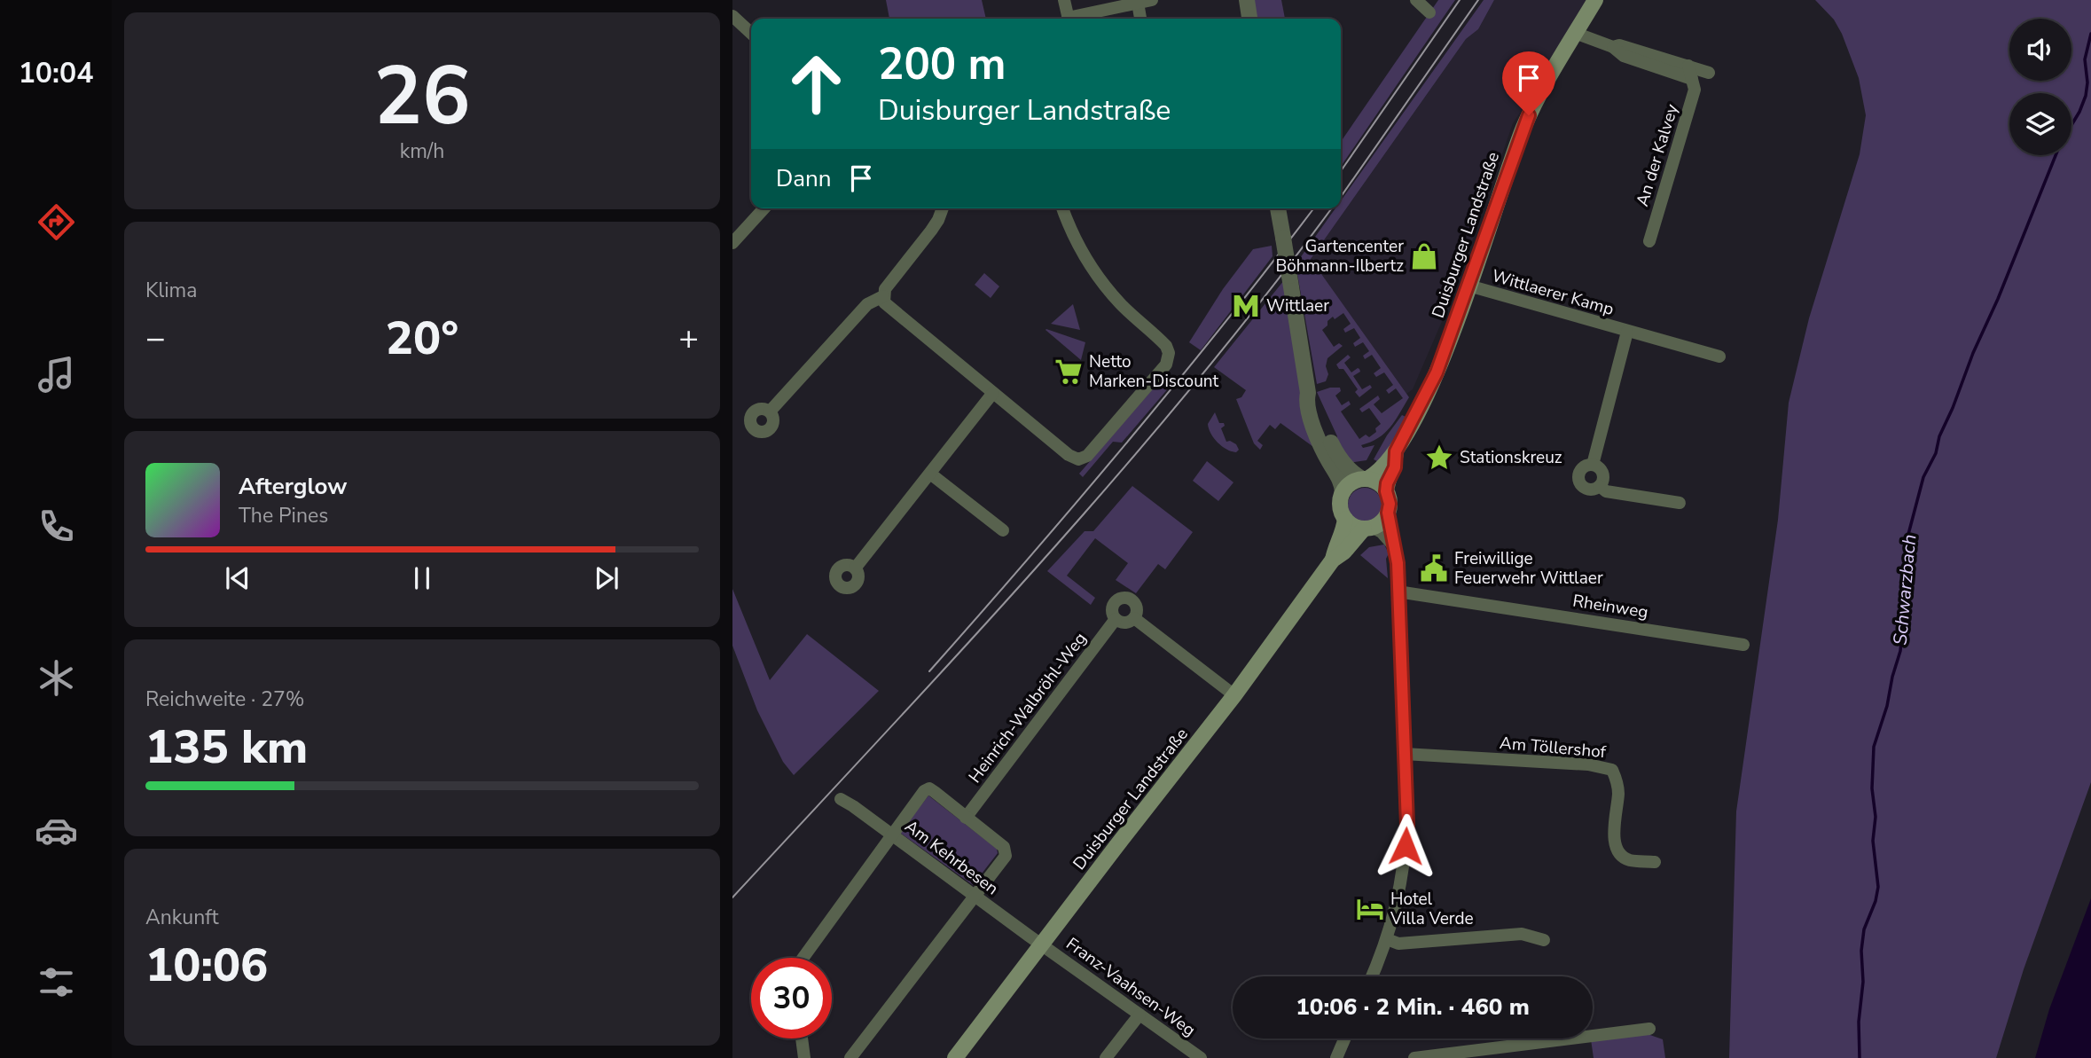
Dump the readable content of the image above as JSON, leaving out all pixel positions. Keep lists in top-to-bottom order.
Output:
{
  "streets": {
    "main road": ["Duisburger Landstraße"],
    "street": [
      "An der Kalvey",
      "Wittlaerer Kamp",
      "Rheinweg",
      "Heinrich-Walbröhl-Weg",
      "Am Töllershof",
      "Am Kehrbesen",
      "Franz-Vaahsen-Weg"
    ]
  },
  "crossings": [
    ["Duisburger Landstraße", "Wittlaerer Kamp"],
    ["Duisburger Landstraße", "Heinrich-Walbröhl-Weg"],
    ["Duisburger Landstraße", "Am Kehrbesen"],
    ["Duisburger Landstraße", "Franz-Vaahsen-Weg"],
    ["Am Kehrbesen", "Franz-Vaahsen-Weg"]
  ],
  "water": ["Schwarzbach"],
  "places": {
    "shop": ["Gartencenter Böhmann-Ilbertz"],
    "metro station": ["Wittlaer"],
    "supermarket": ["Netto Marken-Discount"],
    "place": ["Stationskreuz"],
    "public building": ["Freiwillige Feuerwehr Wittlaer"],
    "hotel": ["Hotel Villa Verde"]
  },
  "page": {
    "tabs": "10:04",
    "tile": [
      ["26", "km/h"],
      "Klima",
      ["Reichweite · 27%", "135 km"],
      ["Ankunft", "10:06"]
    ],
    "turn": ["200 m", "Duisburger Landstraße"],
    "then": "Dann",
    "heat": ["−", "20°", "+"],
    "song": ["Afterglow", "The Pines"],
    "limit": "30",
    "trip": "10:06 · 2 Min. · 460 m"
  }
}
